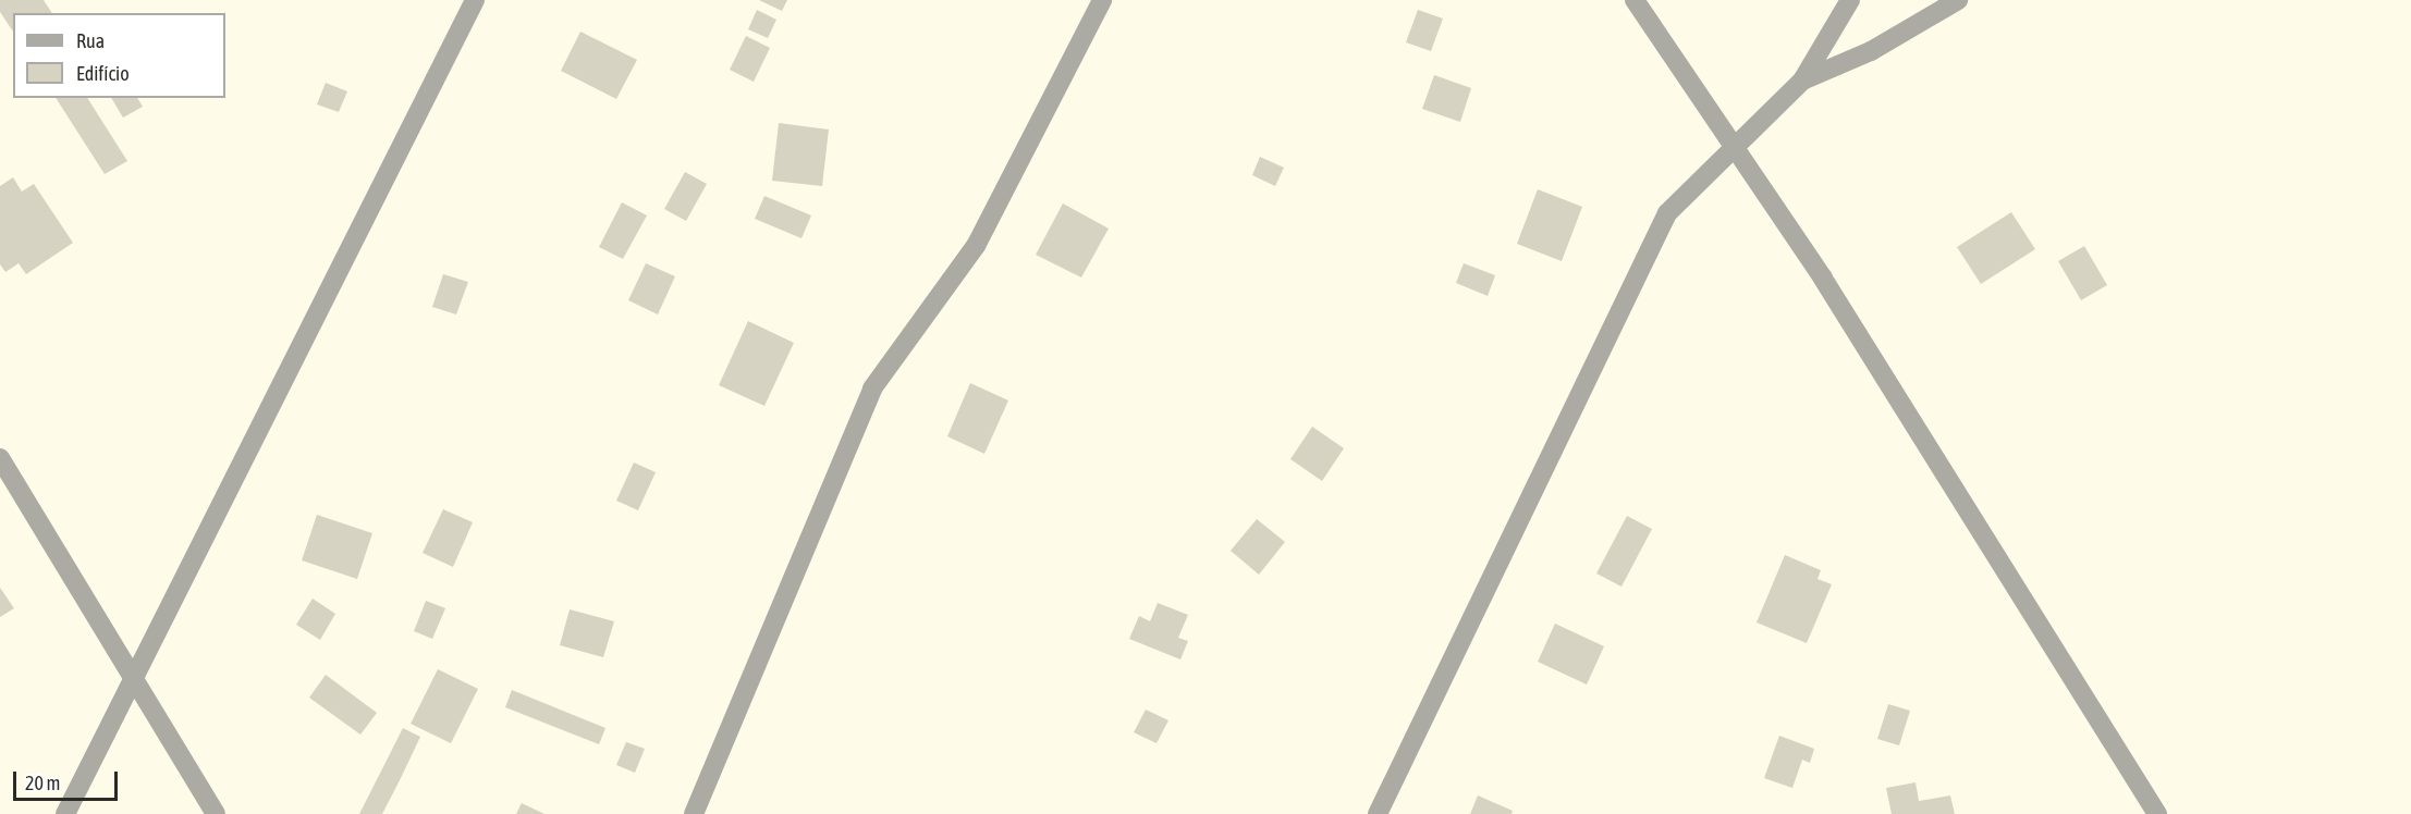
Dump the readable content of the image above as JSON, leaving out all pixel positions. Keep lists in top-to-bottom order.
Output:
{
  "legend": ["Rua", "Edifício"],
  "scale_bar": "20 m"
}
